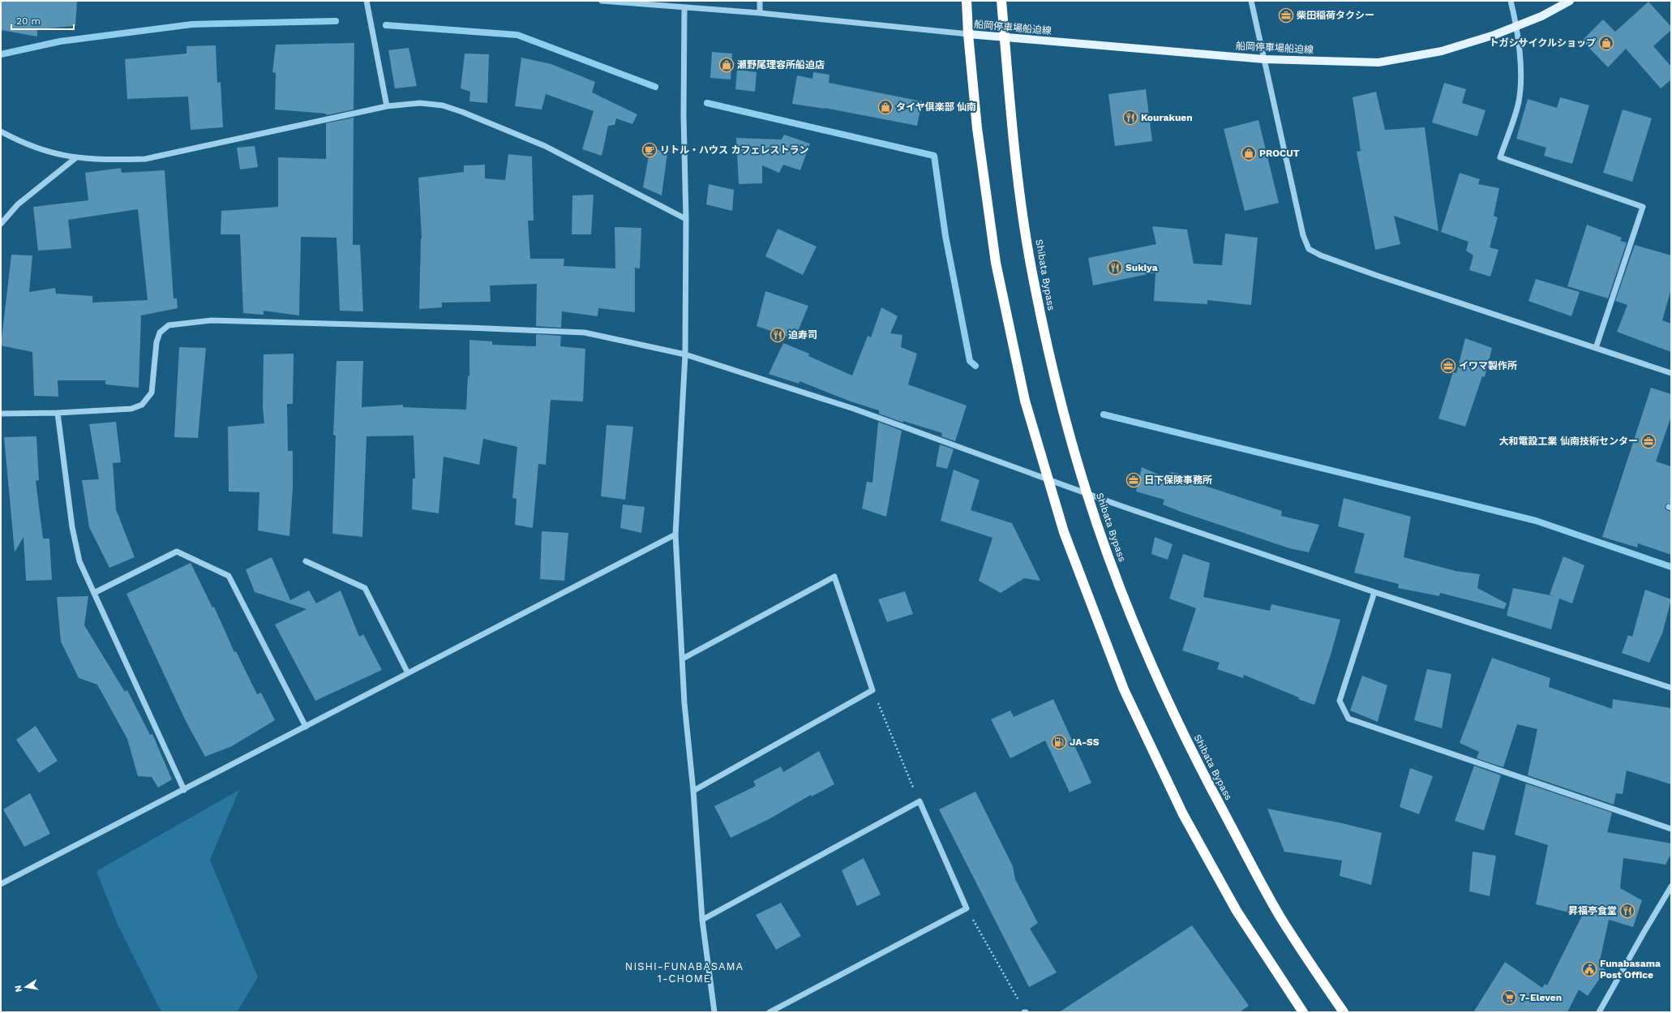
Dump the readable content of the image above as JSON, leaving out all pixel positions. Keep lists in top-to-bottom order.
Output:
{
  "streets": {
    "highway": ["Shibata Bypass"],
    "main road": ["船岡停車場船迫線"]
  },
  "crossings": [
    ["船岡停車場船迫線", "Shibata Bypass"]
  ],
  "districts": ["NISHI-FUNABASAMA 1-CHOME"],
  "places": {
    "office": [
      "柴田稲荷タクシー",
      "イワマ製作所",
      "大和電設工業 仙南技術センター",
      "日下保険事務所"
    ],
    "shop": [
      "トガシサイクルショップ",
      "瀬野尾理容所船迫店",
      "タイヤ倶楽部 仙南",
      "PROCUT"
    ],
    "restaurant": [
      "Kourakuen",
      "Sukiya",
      "迫寿司",
      "昇福亭食堂"
    ],
    "cafe": ["リトル・ハウス カフェレストラン"],
    "fuel station": ["JA-SS"],
    "public building": ["Funabasama Post Office"],
    "supermarket": ["7-Eleven"]
  },
  "scale_bar": "20 m",
  "north": "left"
}
